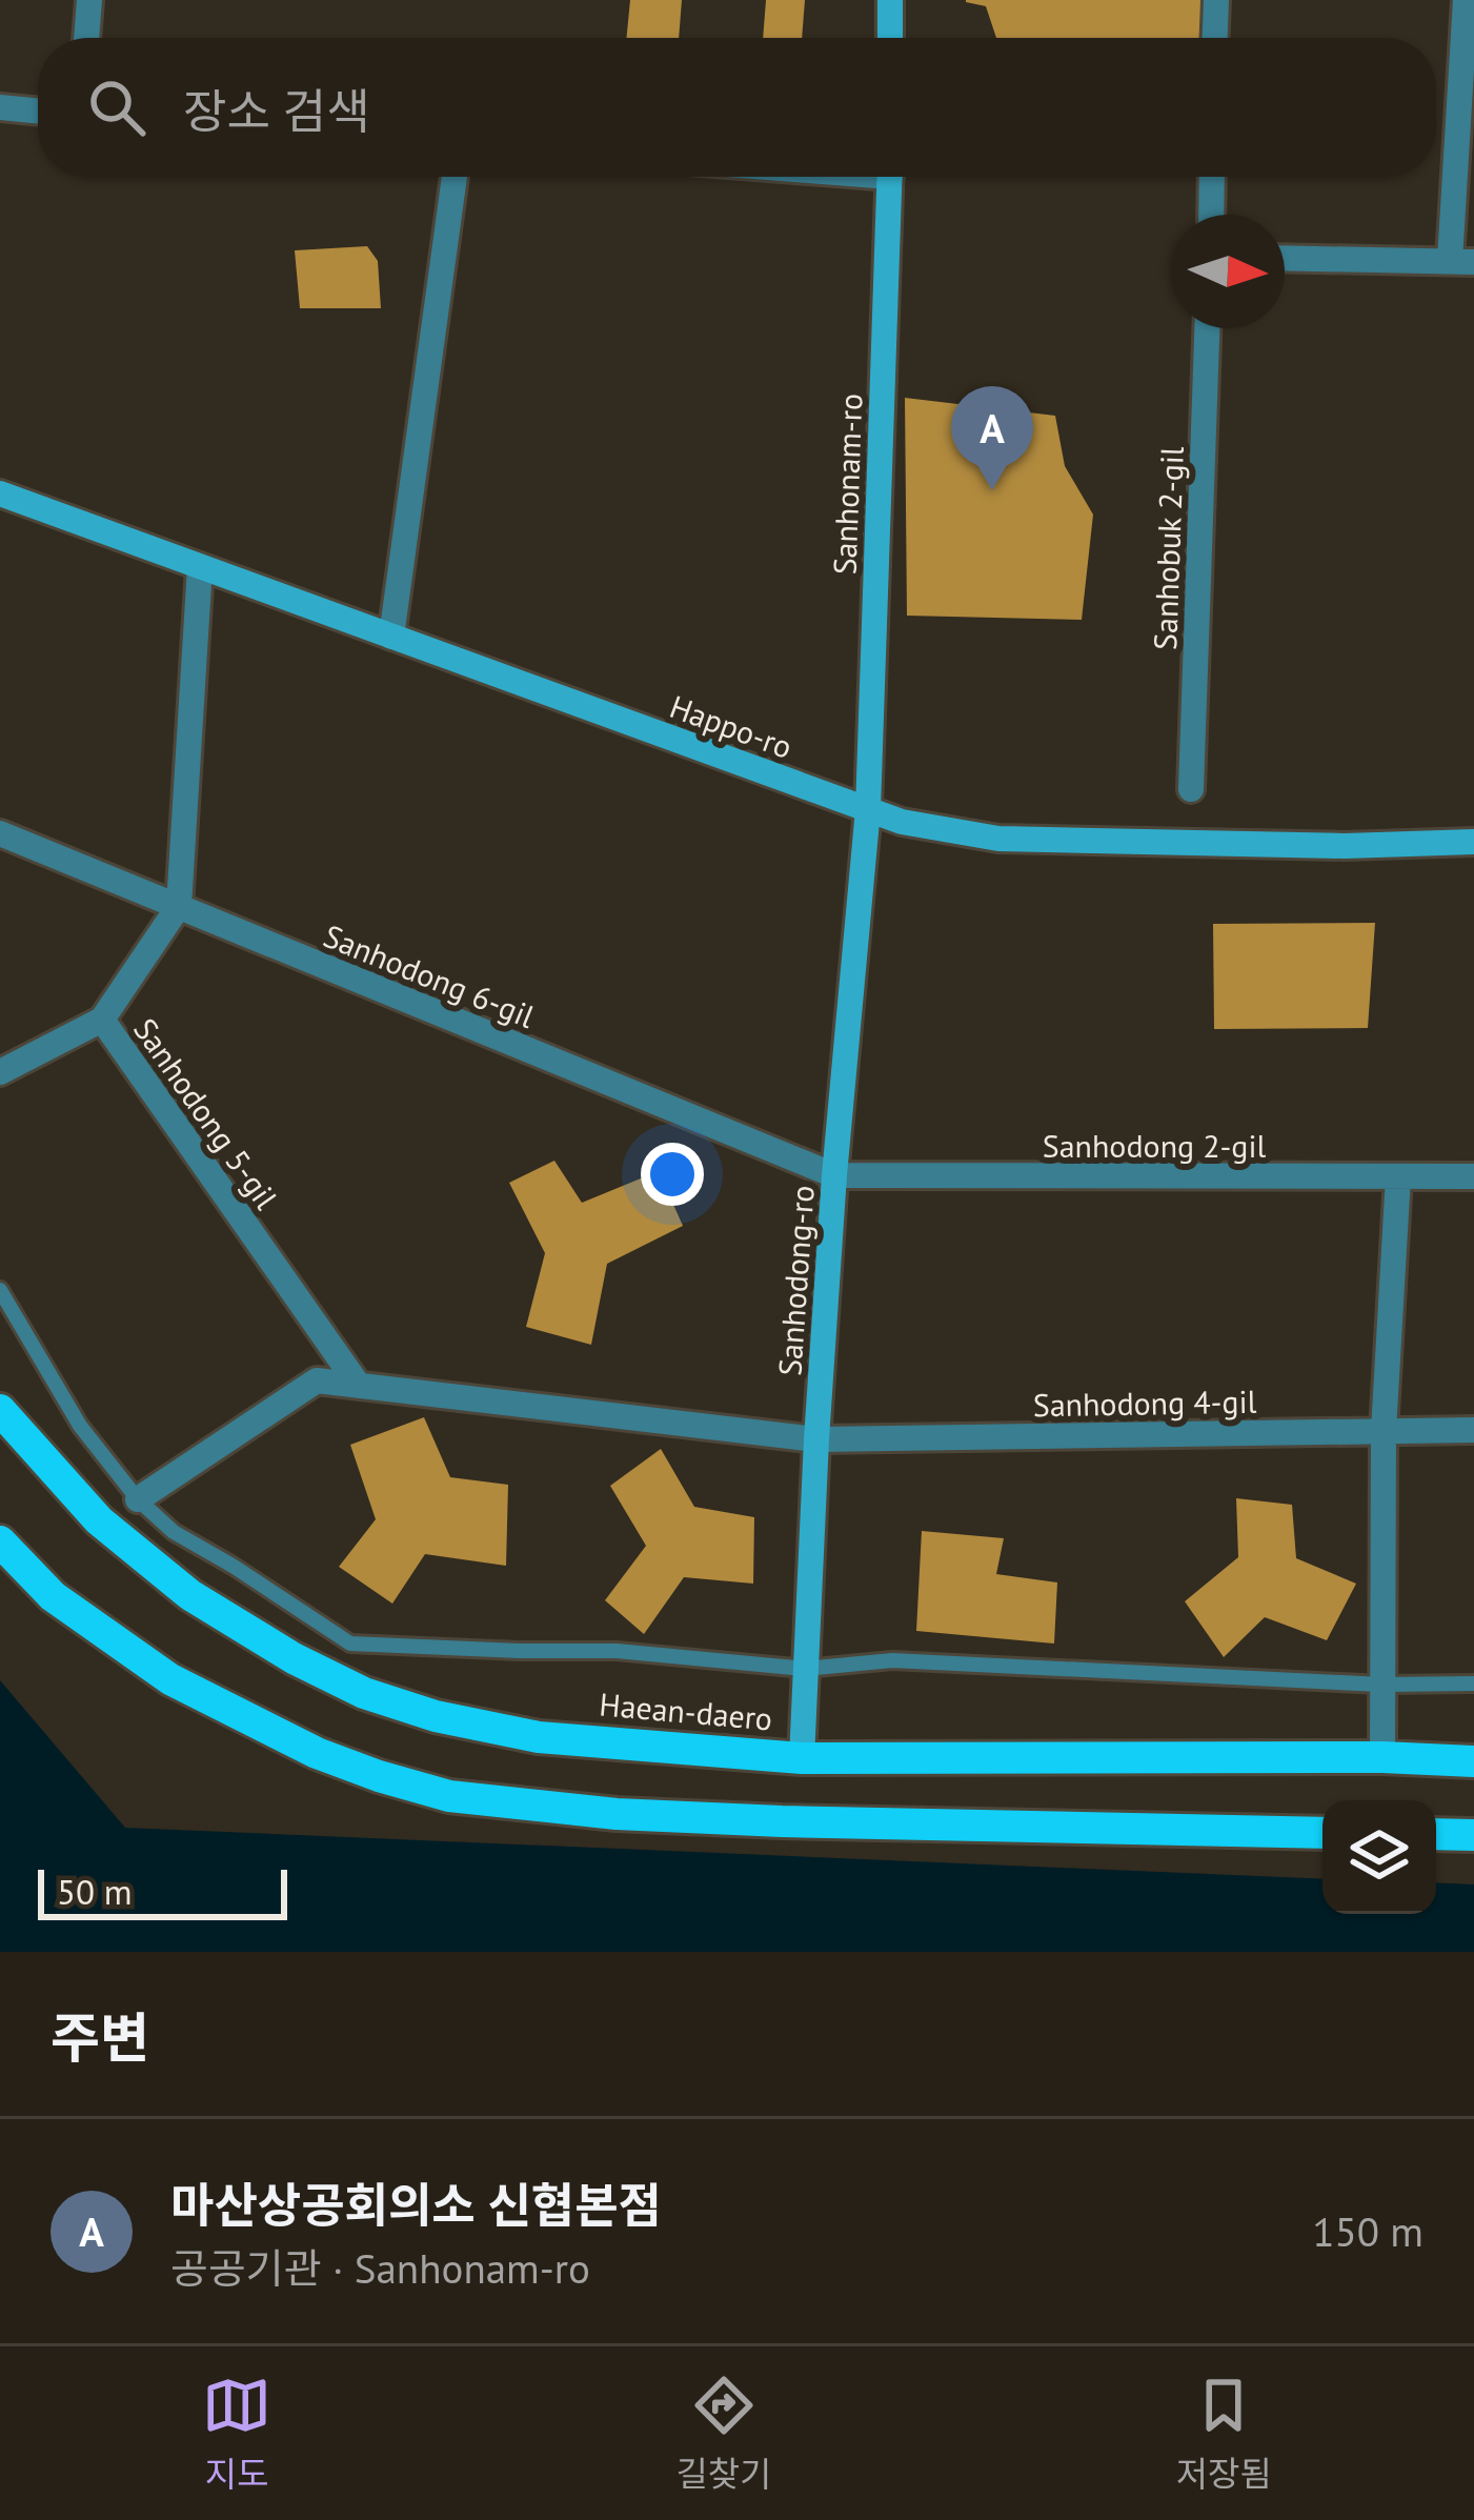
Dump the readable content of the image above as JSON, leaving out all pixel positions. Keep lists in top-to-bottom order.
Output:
{
  "streets": {
    "main road": [
      "Sanhonam-ro",
      "Happo-ro",
      "Sanhodong-ro",
      "Haean-daero"
    ],
    "street": [
      "Sanhobuk 2-gil",
      "Sanhodong 6-gil",
      "Sanhodong 5-gil",
      "Sanhodong 2-gil",
      "Sanhodong 4-gil"
    ]
  },
  "crossings": [
    ["Sanhonam-ro", "Happo-ro"],
    ["Sanhonam-ro", "Sanhodong-ro"],
    ["Happo-ro", "Sanhodong-ro"],
    ["Sanhodong 6-gil", "Sanhodong 5-gil"],
    ["Sanhodong 6-gil", "Sanhodong 2-gil"],
    ["Sanhodong 6-gil", "Sanhodong-ro"],
    ["Sanhodong 5-gil", "Sanhodong 4-gil"],
    ["Sanhodong 2-gil", "Sanhodong-ro"],
    ["Sanhodong-ro", "Sanhodong 4-gil"],
    ["Sanhodong-ro", "Haean-daero"]
  ],
  "scale_bar": "50 m",
  "north": "right",
  "page": {
    "search": "장소 검색",
    "pins": "A",
    "scale": "50 m",
    "heading": "주변",
    "list": [
      {
        "mark": "A",
        "name": "마산상공회의소 신협본점",
        "note": "공공기관 · Sanhonam-ro",
        "value": "150 m"
      }
    ],
    "nav": ["지도", "길찾기", "저장됨"]
  }
}
